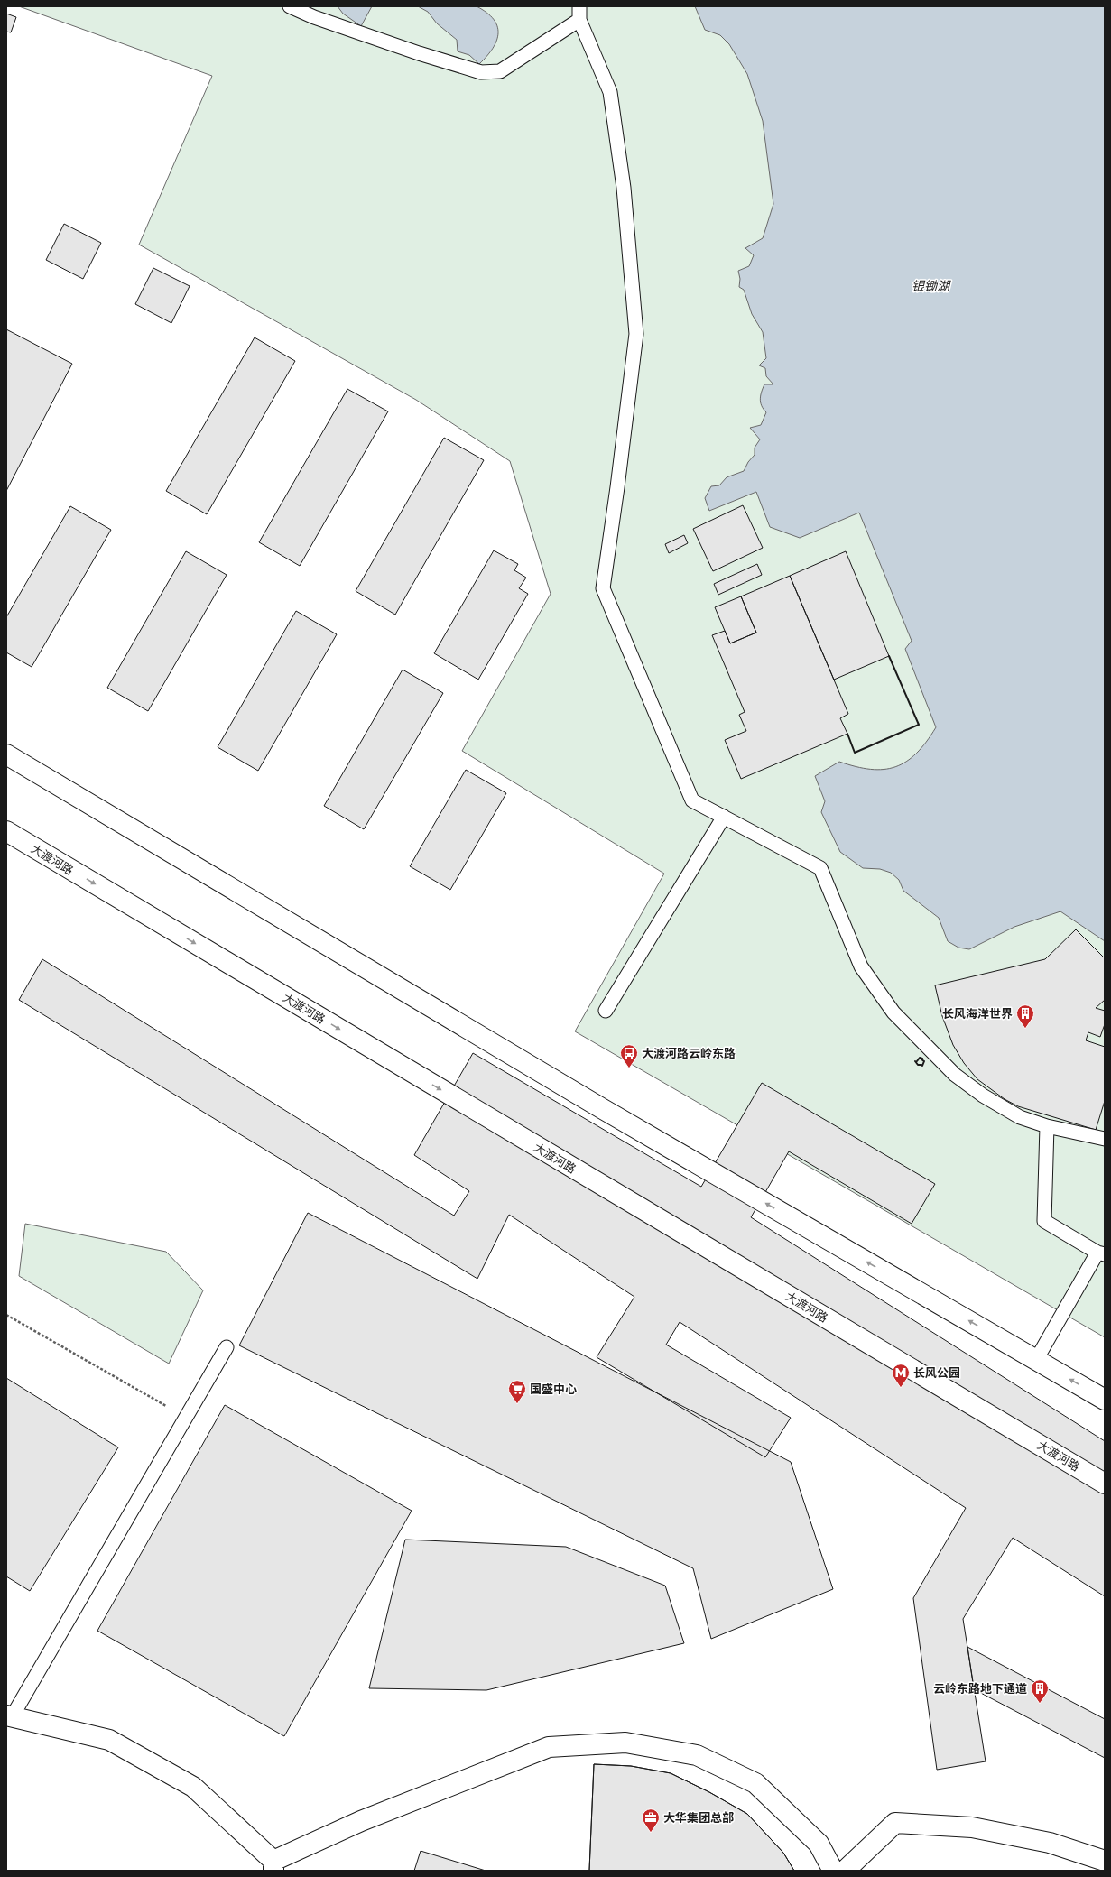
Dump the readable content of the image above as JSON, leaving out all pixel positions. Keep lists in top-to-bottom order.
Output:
{
  "streets": {
    "main road": ["大渡河路"]
  },
  "water": ["银锄湖"],
  "places": {
    "building": ["长风海洋世界", "云岭东路地下通道"],
    "bus stop": ["大渡河路云岭东路"],
    "metro station": ["长风公园"],
    "supermarket": ["国盛中心"],
    "office": ["大华集团总部"]
  }
}
